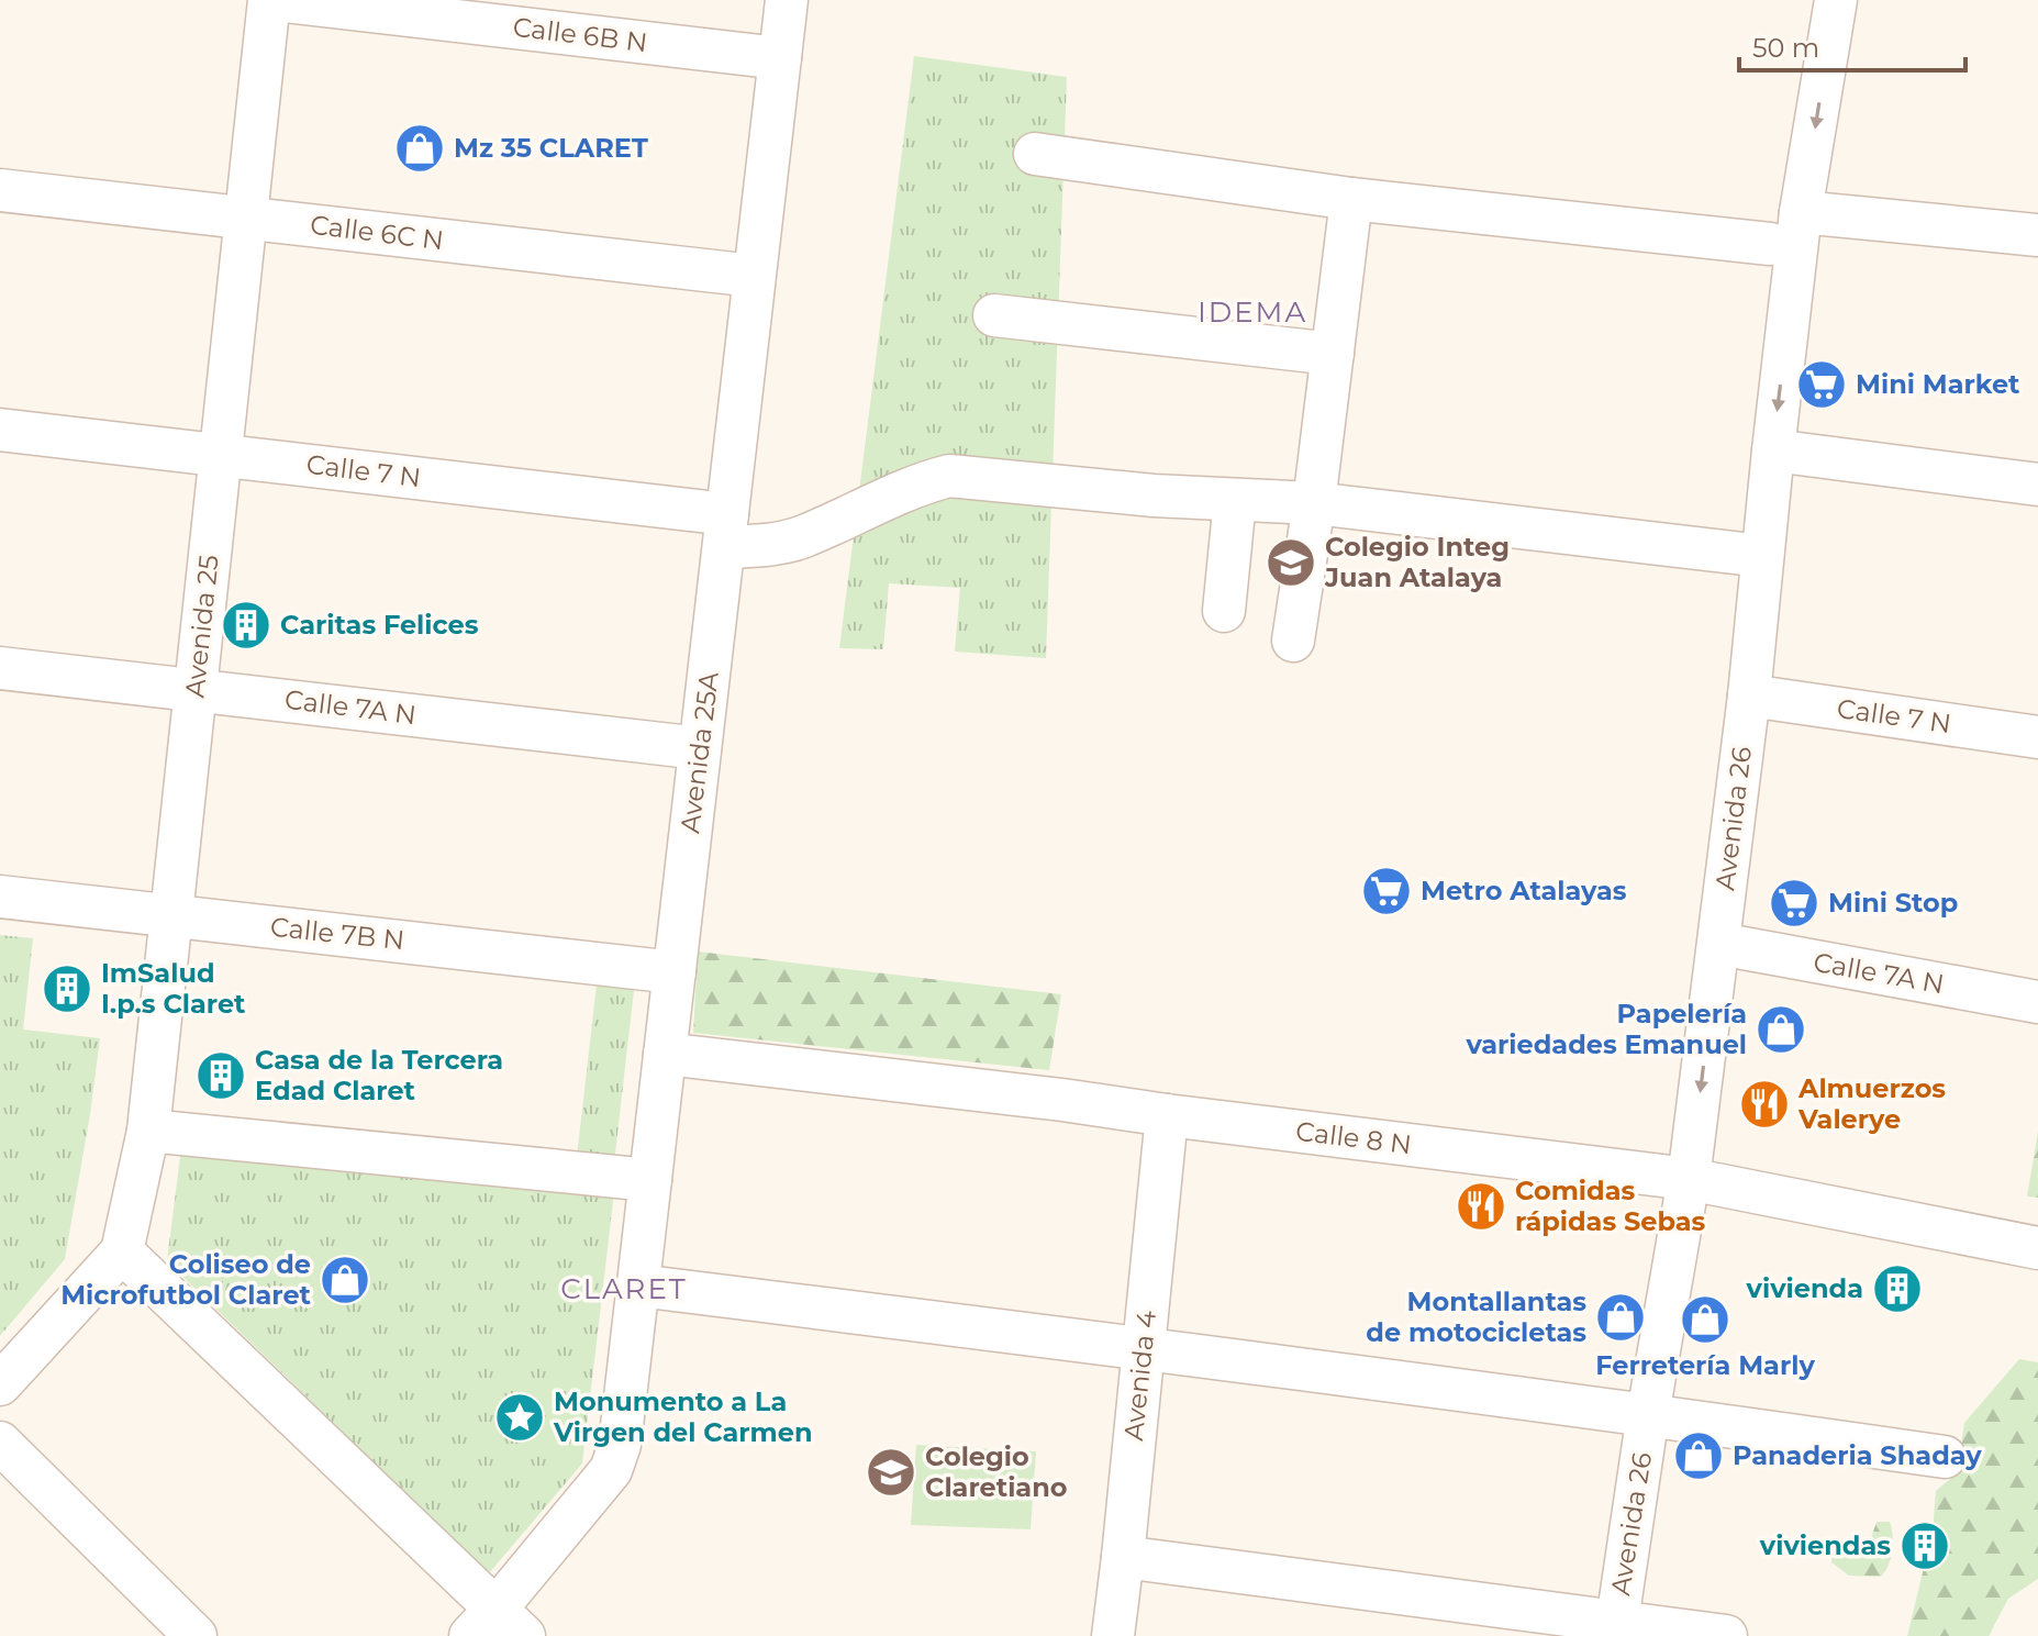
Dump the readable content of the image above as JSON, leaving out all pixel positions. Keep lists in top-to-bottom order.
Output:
{
  "streets": {
    "street": [
      "Calle 6B N",
      "Calle 6C N",
      "Calle 7 N",
      "Avenida 25",
      "Calle 7A N",
      "Avenida 25A",
      "Avenida 26",
      "Calle 7B N",
      "Calle 8 N",
      "Avenida 4"
    ]
  },
  "crossings": [
    ["Calle 6B N", "Avenida 25"],
    ["Calle 6B N", "Avenida 25A"],
    ["Calle 6C N", "Avenida 25"],
    ["Calle 6C N", "Avenida 25A"],
    ["Calle 7 N", "Avenida 25"],
    ["Calle 7 N", "Avenida 25A"],
    ["Calle 7 N", "Avenida 26"],
    ["Avenida 25", "Calle 7A N"],
    ["Avenida 25", "Calle 7B N"],
    ["Calle 7A N", "Avenida 25A"],
    ["Calle 7A N", "Avenida 26"],
    ["Avenida 25A", "Calle 7B N"],
    ["Avenida 25A", "Calle 8 N"],
    ["Avenida 26", "Calle 8 N"],
    ["Calle 8 N", "Avenida 4"]
  ],
  "one_way": ["Avenida 26"],
  "districts": ["IDEMA", "CLARET"],
  "places": {
    "shop": [
      "Mz 35 CLARET",
      "Papelería variedades Emanuel",
      "Coliseo de Microfutbol Claret",
      "Montallantas de motocicletas",
      "Ferretería Marly",
      "Panaderia Shaday"
    ],
    "supermarket": ["Mini Market", "Metro Atalayas", "Mini Stop"],
    "school or university": ["Colegio Integ Juan Atalaya", "Colegio Claretiano"],
    "building": [
      "Caritas Felices",
      "ImSalud I.p.s Claret",
      "Casa de la Tercera Edad Claret",
      "vivienda",
      "viviendas"
    ],
    "restaurant": ["Almuerzos Valerye", "Comidas rápidas Sebas"],
    "place": ["Monumento a La Virgen del Carmen"]
  },
  "scale_bar": "50 m"
}
